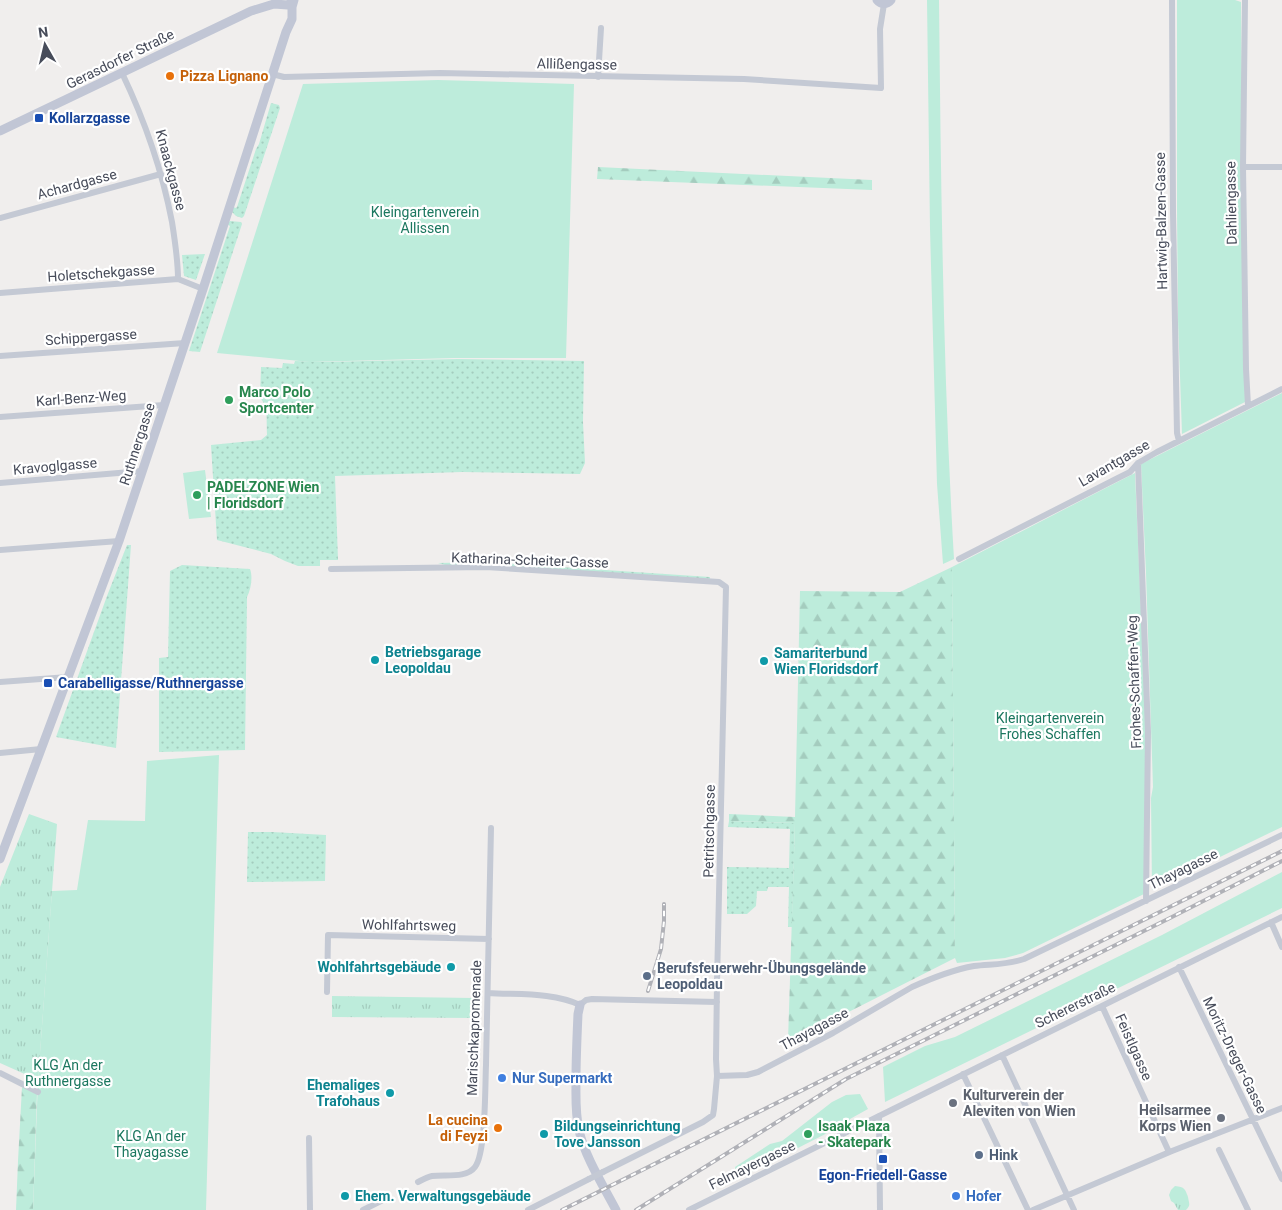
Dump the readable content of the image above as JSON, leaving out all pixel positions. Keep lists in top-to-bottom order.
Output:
{
  "streets": {
    "street": [
      "Gerasdorfer Straße",
      "Allißengasse",
      "Knaackgasse",
      "Achardgasse",
      "Dahliengasse",
      "Hartwig-Balzen-Gasse",
      "Holetschekgasse",
      "Schippergasse",
      "Karl-Benz-Weg",
      "Ruthnergasse",
      "Lavantgasse",
      "Kravoglgasse",
      "Katharina-Scheiter-Gasse",
      "Frohes-Schaffen-Weg",
      "Petritschgasse",
      "Thayagasse",
      "Wohlfahrtsweg",
      "Schererstraße",
      "Marischkapromenade",
      "Feistlgasse",
      "Moritz-Dreger-Gasse",
      "Felmayergasse"
    ]
  },
  "crossings": [
    ["Gerasdorfer Straße", "Knaackgasse"],
    ["Gerasdorfer Straße", "Ruthnergasse"],
    ["Allißengasse", "Ruthnergasse"],
    ["Knaackgasse", "Achardgasse"],
    ["Knaackgasse", "Holetschekgasse"],
    ["Dahliengasse", "Lavantgasse"],
    ["Hartwig-Balzen-Gasse", "Lavantgasse"],
    ["Holetschekgasse", "Ruthnergasse"],
    ["Schippergasse", "Ruthnergasse"],
    ["Karl-Benz-Weg", "Ruthnergasse"],
    ["Ruthnergasse", "Kravoglgasse"],
    ["Lavantgasse", "Frohes-Schaffen-Weg"],
    ["Katharina-Scheiter-Gasse", "Petritschgasse"],
    ["Frohes-Schaffen-Weg", "Thayagasse"],
    ["Petritschgasse", "Thayagasse"],
    ["Wohlfahrtsweg", "Marischkapromenade"],
    ["Schererstraße", "Feistlgasse"],
    ["Schererstraße", "Moritz-Dreger-Gasse"],
    ["Schererstraße", "Felmayergasse"]
  ],
  "parks": [
    "Kleingartenverein Allissen",
    "Kleingartenverein Frohes Schaffen",
    "KLG An der Ruthnergasse",
    "KLG An der Thayagasse"
  ],
  "places": {
    "other": [
      "Pizza Lignano",
      "Marco Polo Sportcenter",
      "PADELZONE Wien | Floridsdorf",
      "Betriebsgarage Leopoldau",
      "Samariterbund Wien Floridsdorf",
      "Wohlfahrtsgebäude",
      "Berufsfeuerwehr-Übungsgelände Leopoldau",
      "Nur Supermarkt",
      "Ehemaliges Trafohaus",
      "Kulturverein der Aleviten von Wien",
      "Heilsarmee Korps Wien",
      "La cucina di Feyzi",
      "Bildungseinrichtung Tove Jansson",
      "Isaak Plaza - Skatepark",
      "Hink",
      "Ehem. Verwaltungsgebäude",
      "Hofer"
    ],
    "transit": ["Kollarzgasse", "Carabelligasse/Ruthnergasse", "Egon-Friedell-Gasse"]
  },
  "north": "top"
}
